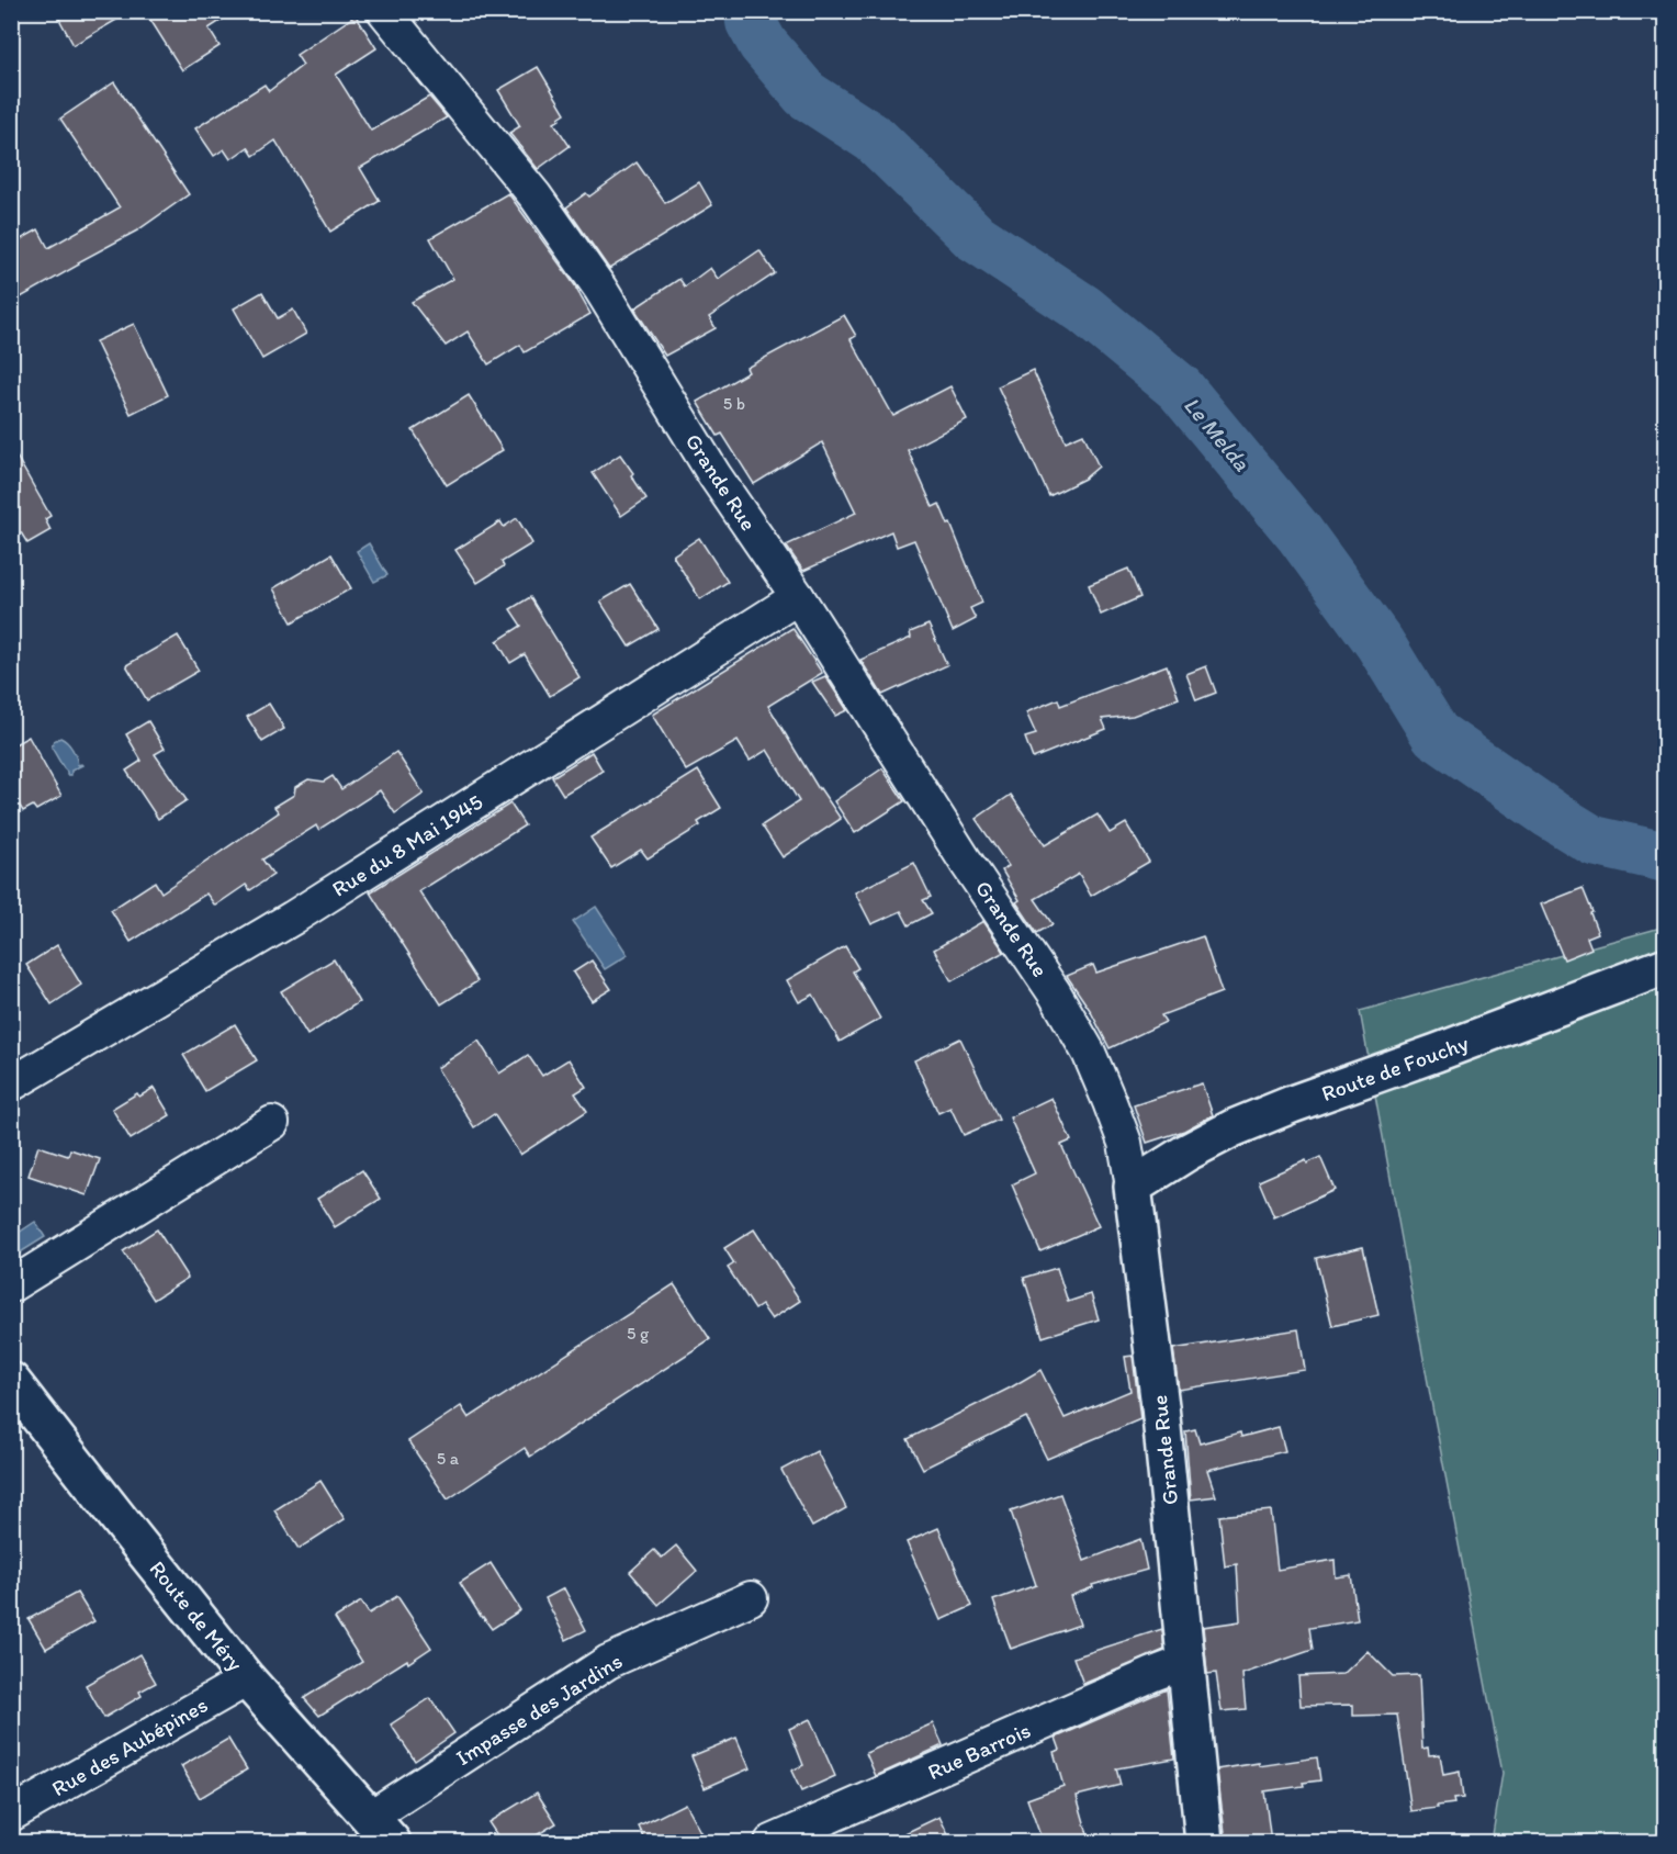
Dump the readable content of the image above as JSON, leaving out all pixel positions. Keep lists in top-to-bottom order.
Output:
{
  "streets": {
    "street": [
      "Grande Rue",
      "Rue du 8 Mai 1945",
      "Route de Fouchy",
      "Route de Méry",
      "Impasse des Jardins",
      "Rue des Aubépines",
      "Rue Barrois"
    ]
  },
  "crossings": [
    ["Grande Rue", "Rue du 8 Mai 1945"],
    ["Grande Rue", "Route de Fouchy"],
    ["Grande Rue", "Rue Barrois"],
    ["Route de Méry", "Impasse des Jardins"],
    ["Route de Méry", "Rue des Aubépines"]
  ],
  "water": ["Le Melda"],
  "house_numbers": ["5 b", "5 g", "5 a"]
}
